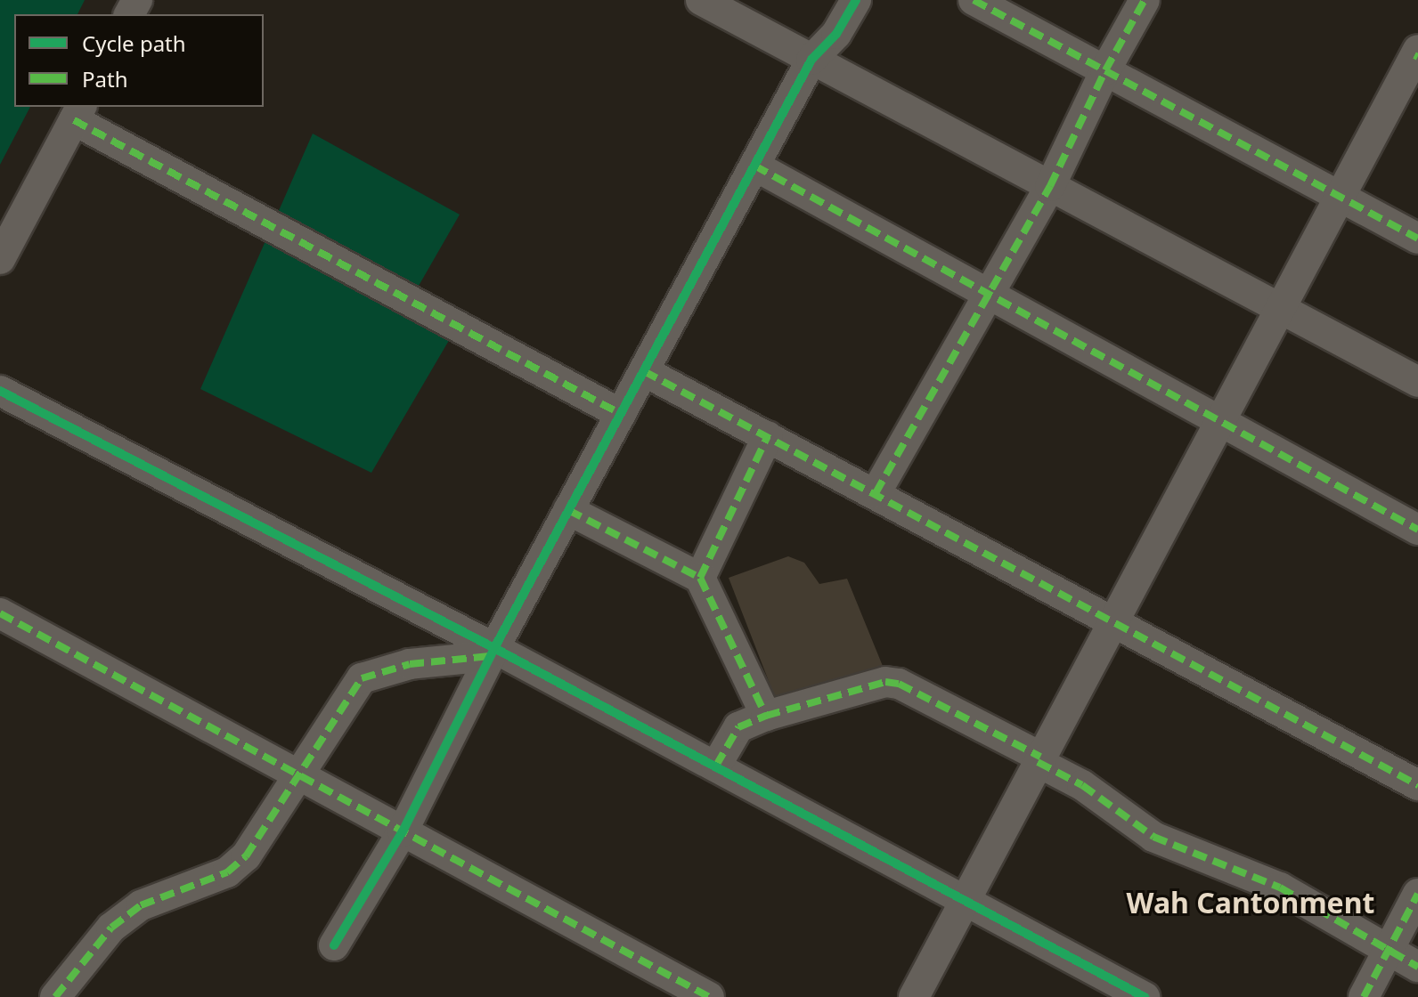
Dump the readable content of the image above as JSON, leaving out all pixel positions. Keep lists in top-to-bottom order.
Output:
{
  "districts": ["Wah Cantonment"],
  "legend": ["Cycle path", "Path"]
}
